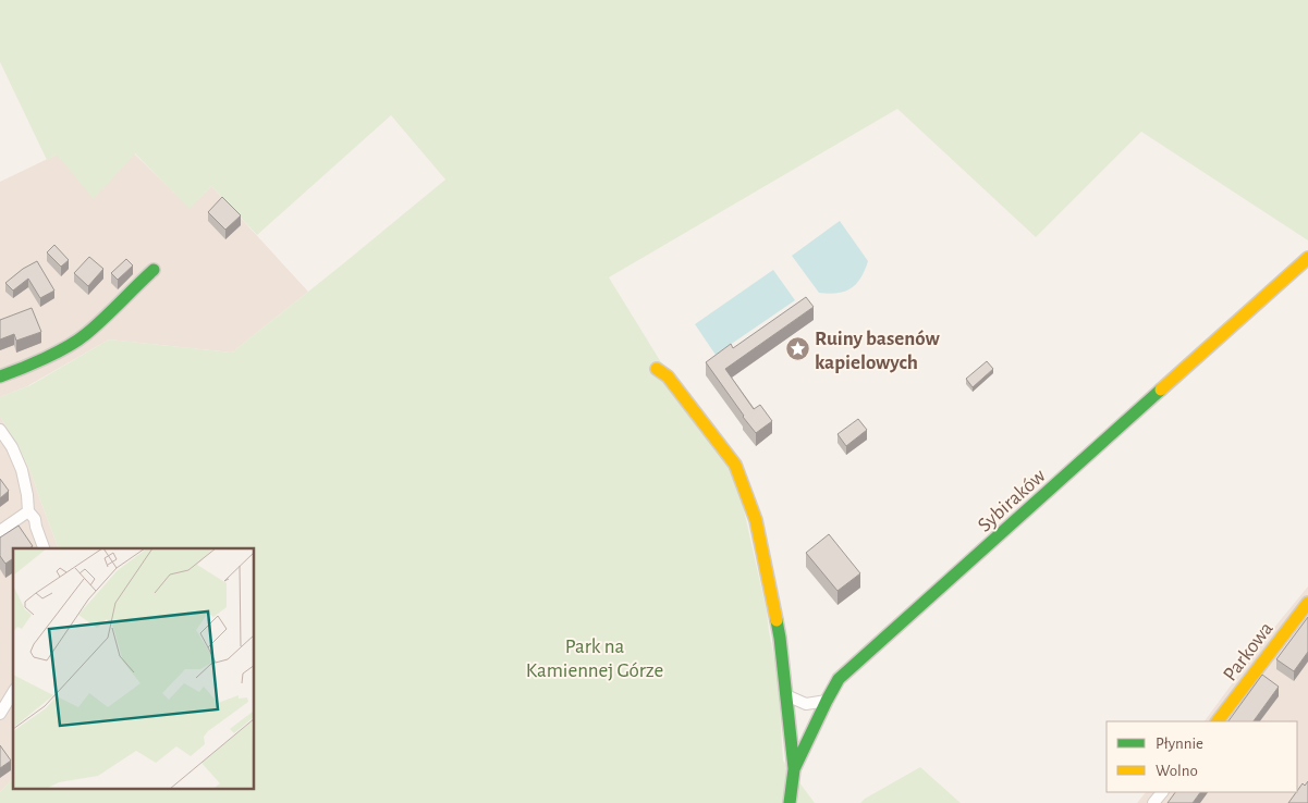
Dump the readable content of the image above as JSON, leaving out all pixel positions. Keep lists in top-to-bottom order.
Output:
{
  "streets": {
    "street": ["Sybiraków", "Parkowa"]
  },
  "parks": ["Park na Kamiennej Górze"],
  "places": {
    "place": ["Ruiny basenów kapielowych"]
  },
  "legend": ["Płynnie", "Wolno"]
}
